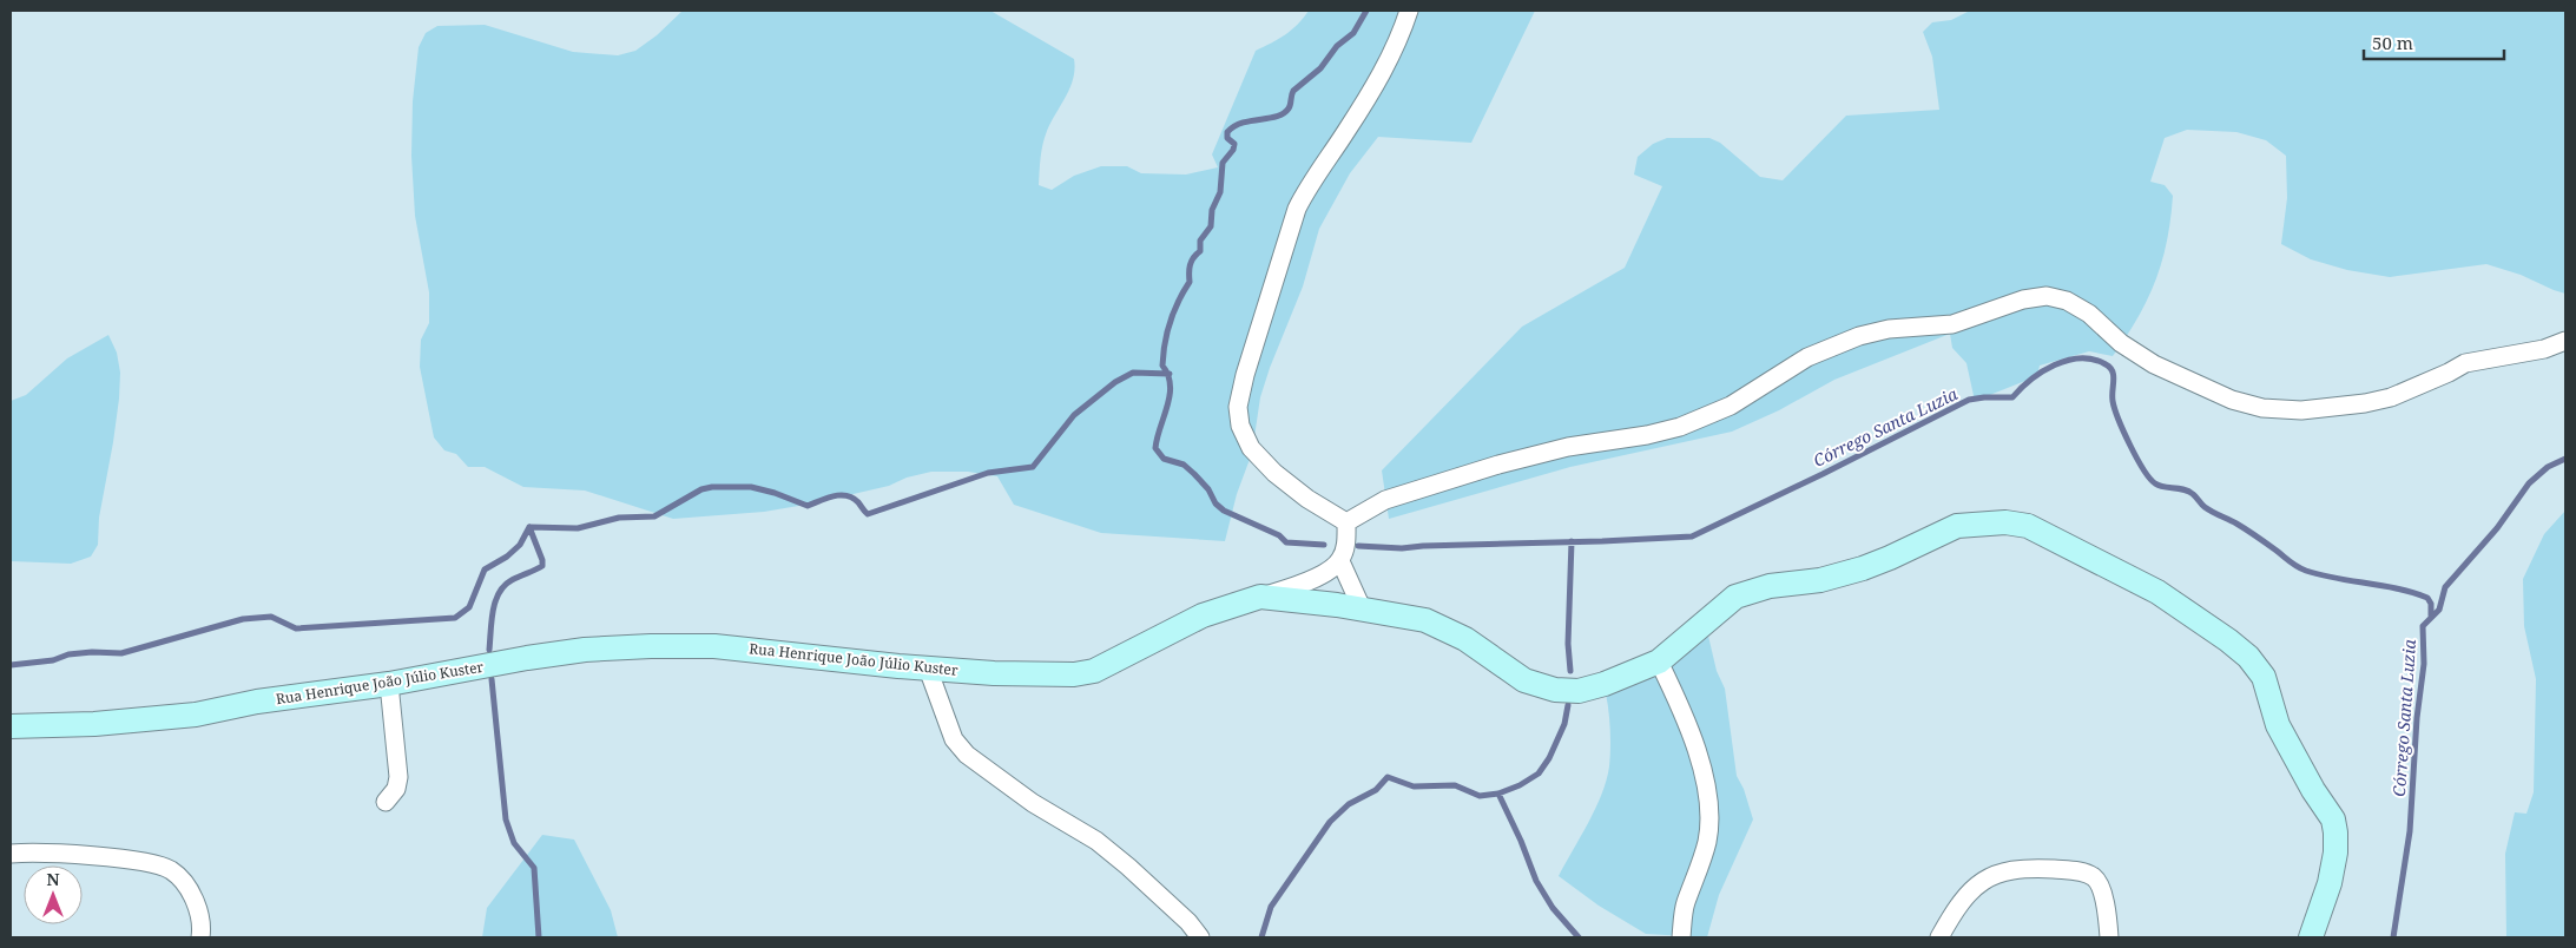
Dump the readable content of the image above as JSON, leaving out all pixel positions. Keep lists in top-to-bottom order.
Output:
{
  "streets": {
    "street": ["Rua Henrique João Júlio Kuster"]
  },
  "water": ["Córrego Santa Luzia"],
  "scale_bar": "50 m",
  "north": "top"
}
